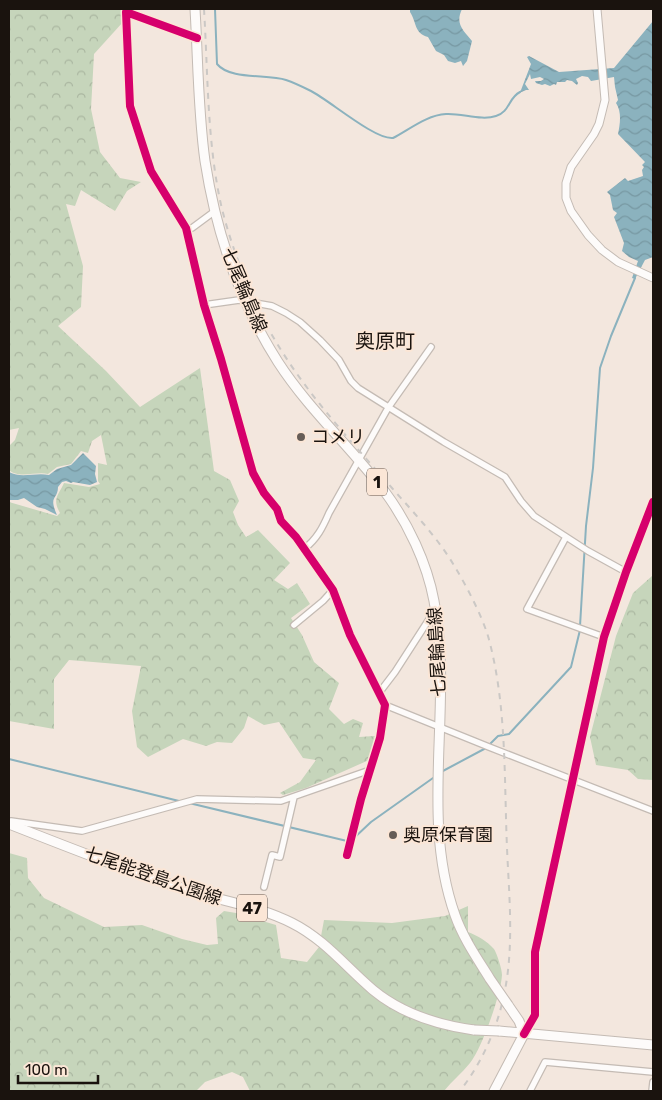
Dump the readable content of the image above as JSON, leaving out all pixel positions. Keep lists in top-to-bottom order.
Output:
{
  "streets": {
    "main road": [
      "七尾輪島線",
      "1",
      "七尾能登島公園線",
      "47"
    ]
  },
  "crossings": [
    ["七尾輪島線", "七尾能登島公園線"]
  ],
  "districts": ["奥原町"],
  "places": ["コメリ", "奥原保育園"],
  "scale_bar": "100 m"
}
